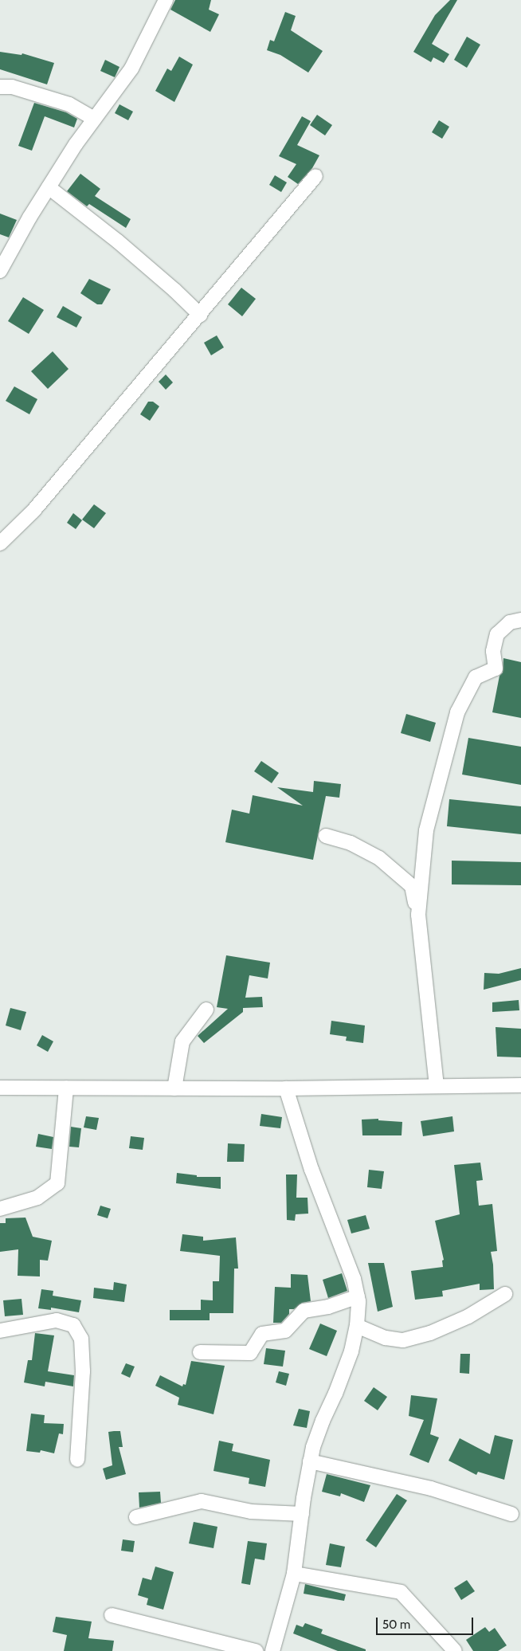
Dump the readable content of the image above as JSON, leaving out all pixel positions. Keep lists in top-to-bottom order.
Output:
{
  "scale_bar": "50 m"
}
